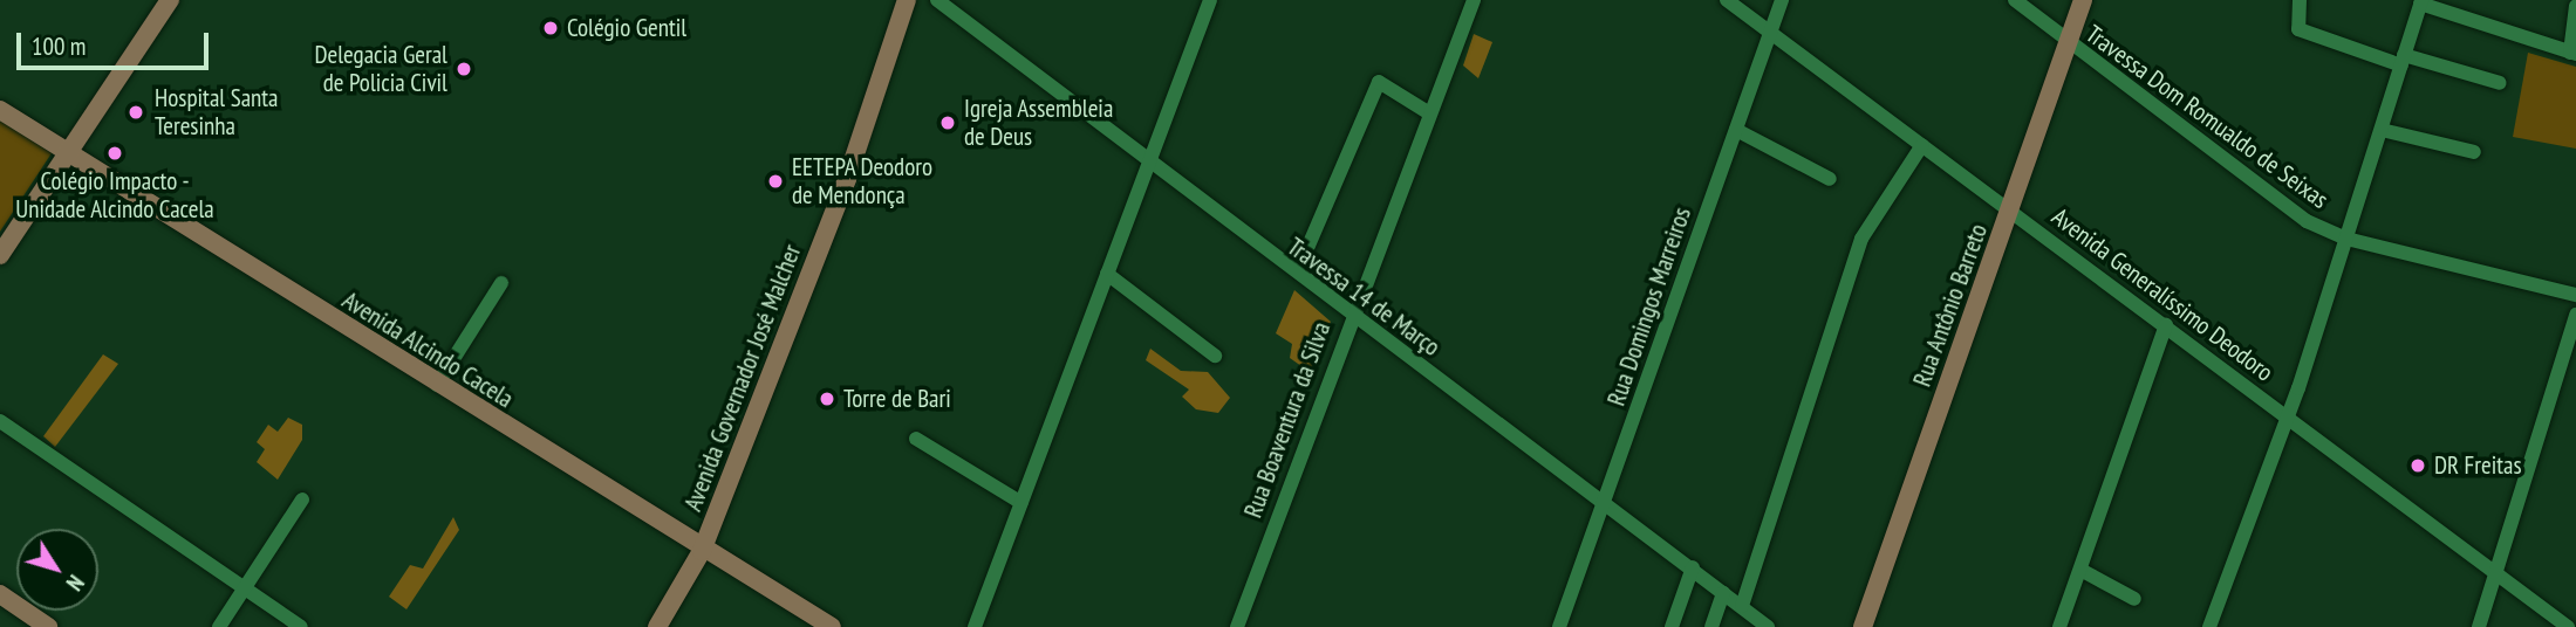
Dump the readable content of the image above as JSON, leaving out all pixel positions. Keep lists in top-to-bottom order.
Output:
{
  "streets": {
    "main road": ["Rua Antônio Barreto", "Avenida Alcindo Cacela", "Avenida Governador José Malcher"],
    "street": [
      "Travessa Dom Romualdo de Seixas",
      "Avenida Generalíssimo Deodoro",
      "Travessa 14 de Março",
      "Rua Domingos Marreiros",
      "Rua Boaventura da Silva"
    ]
  },
  "crossings": [
    ["Travessa Dom Romualdo de Seixas", "Rua Antônio Barreto"],
    ["Avenida Generalíssimo Deodoro", "Rua Antônio Barreto"],
    ["Avenida Generalíssimo Deodoro", "Rua Domingos Marreiros"],
    ["Travessa 14 de Março", "Rua Domingos Marreiros"],
    ["Travessa 14 de Março", "Rua Boaventura da Silva"],
    ["Avenida Alcindo Cacela", "Avenida Governador José Malcher"]
  ],
  "places": [
    "Colégio Gentil",
    "Delegacia Geral de Policia Civil",
    "Hospital Santa Teresinha",
    "Igreja Assembleia de Deus",
    "Colégio Impacto - Unidade Alcindo Cacela",
    "EETEPA Deodoro de Mendonça",
    "Torre de Bari",
    "DR Freitas"
  ],
  "scale_bar": "100 m",
  "north": "bottom right"
}
